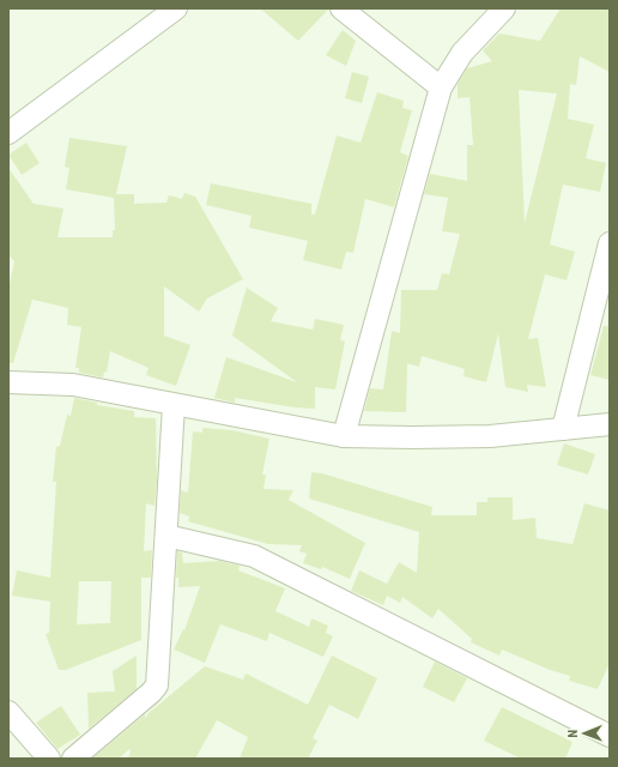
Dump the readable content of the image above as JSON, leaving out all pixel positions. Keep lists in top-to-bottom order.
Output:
{
  "north": "left"
}
